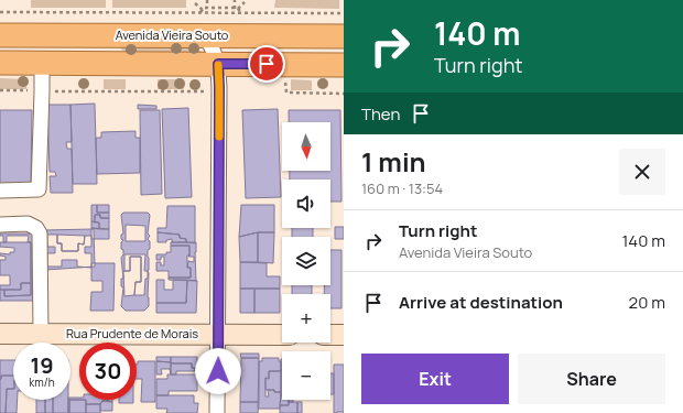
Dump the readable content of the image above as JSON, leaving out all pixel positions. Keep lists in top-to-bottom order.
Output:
{
  "streets": {
    "highway": ["Avenida Vieira Souto"],
    "main road": ["Rua Prudente de Morais"]
  },
  "north": "bottom",
  "page": {
    "turn": ["140 m", "Turn right"],
    "then": "Then",
    "map_buttons": ["+", "−"],
    "heading": ["1 min", "160 m · 13:54"],
    "list": [
      {
        "name": "Turn right",
        "note": "Avenida Vieira Souto",
        "value": "140 m"
      },
      {
        "name": "Arrive at destination",
        "value": "20 m"
      }
    ],
    "speed": "19 km/h",
    "limit": "30",
    "buttons": ["Exit", "Share"]
  }
}
